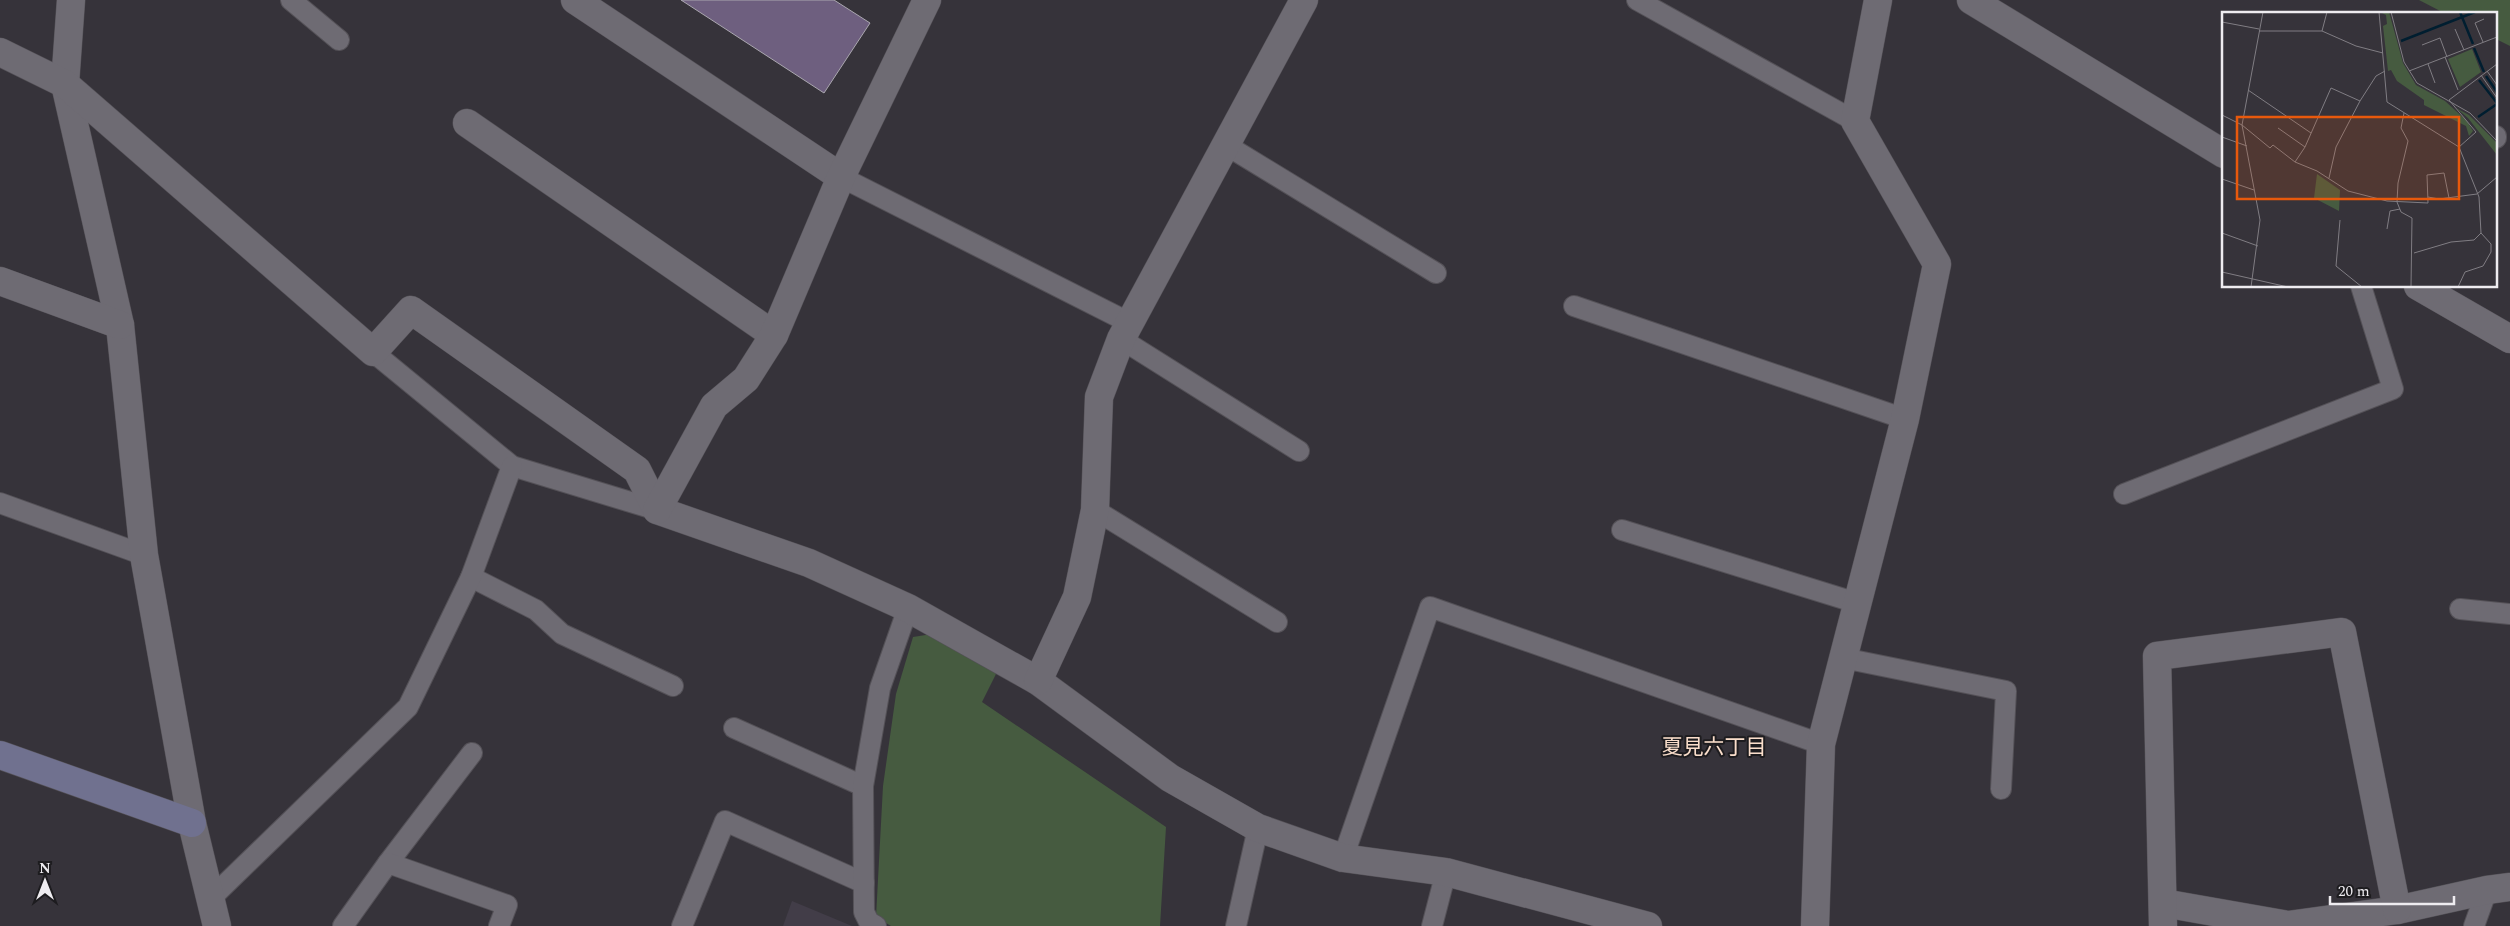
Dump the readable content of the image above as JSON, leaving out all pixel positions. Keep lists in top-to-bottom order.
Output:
{
  "districts": ["夏見六丁目"],
  "scale_bar": "20 m",
  "north": "top"
}
